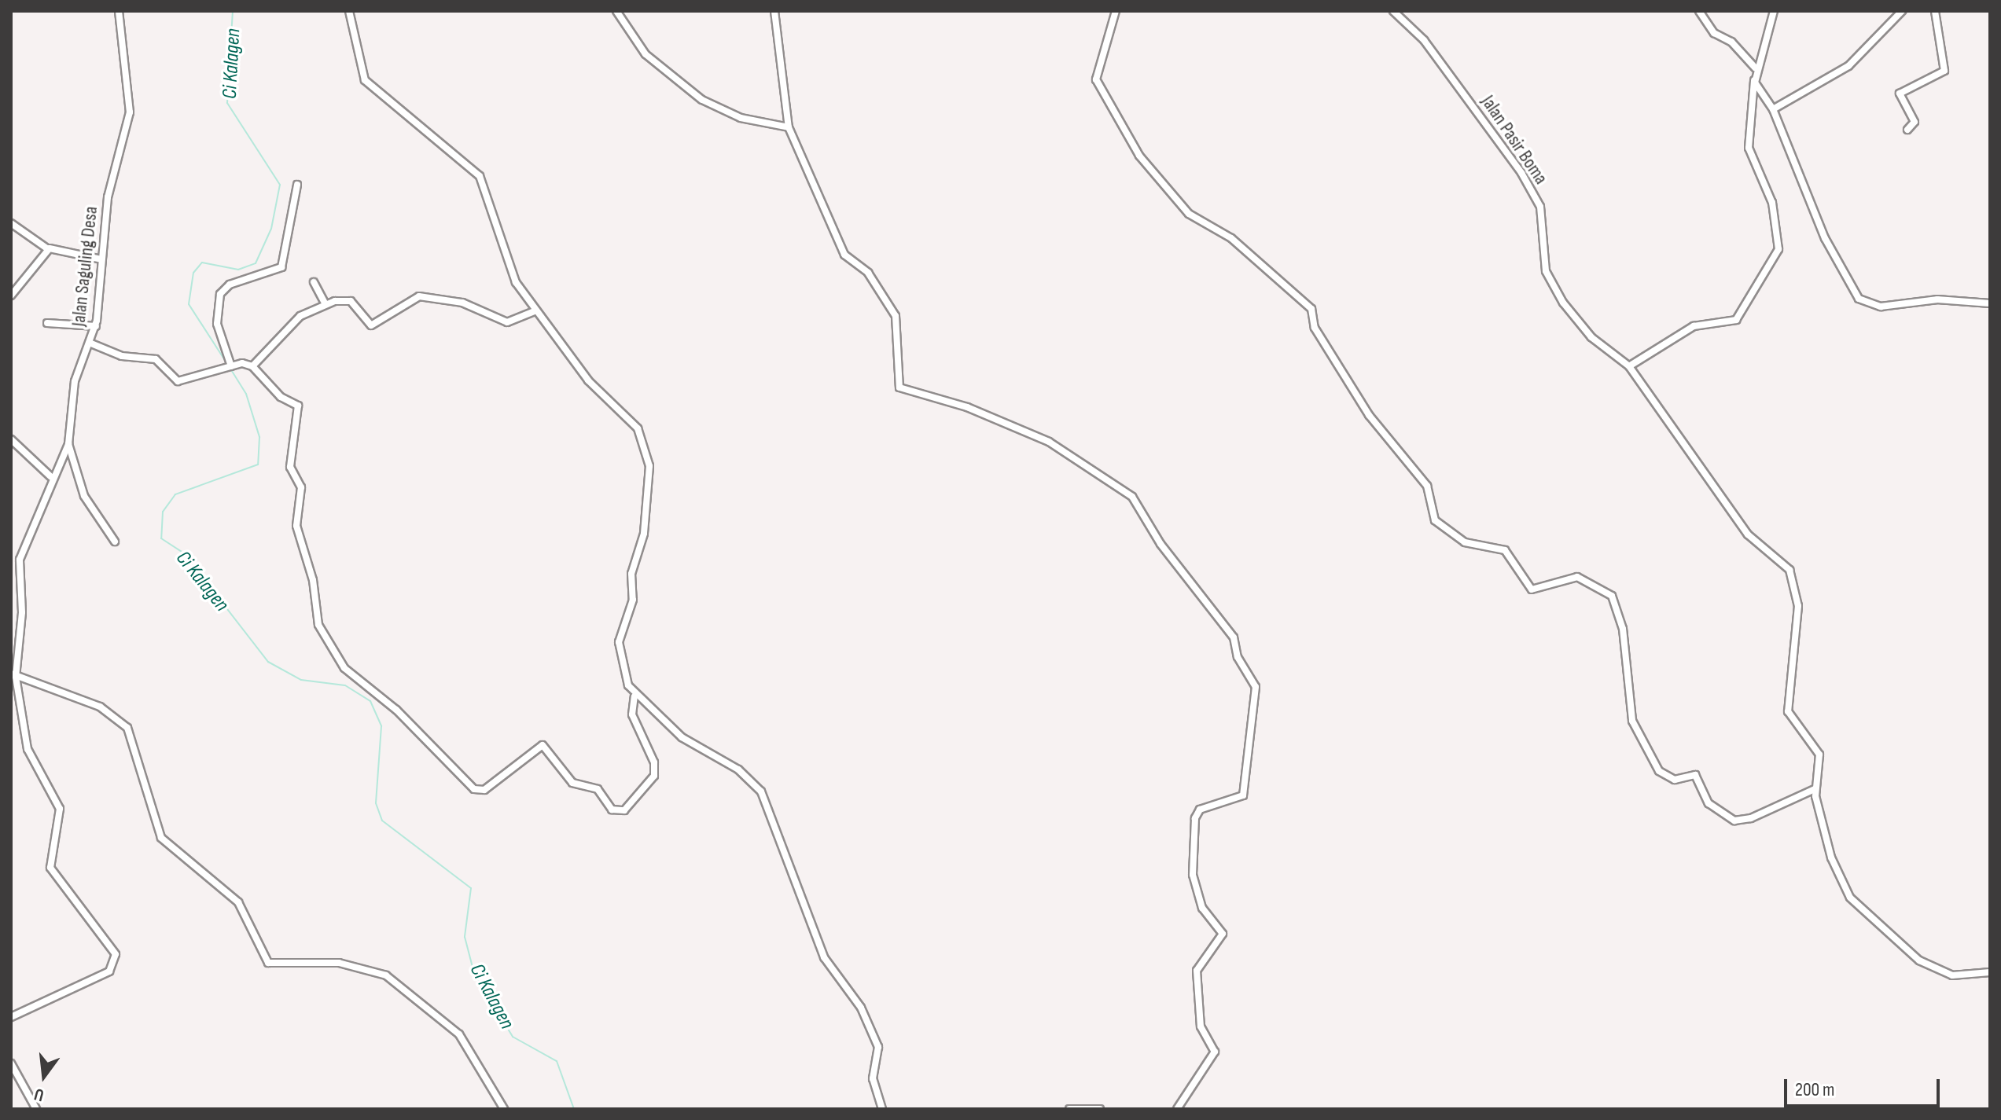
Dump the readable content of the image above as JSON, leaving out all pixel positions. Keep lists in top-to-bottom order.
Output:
{
  "streets": {
    "street": ["Jalan Pasir Boma", "Jalan Saguling Desa"]
  },
  "water": ["Ci Kalagen"],
  "scale_bar": "200 m",
  "north": "bottom"
}
